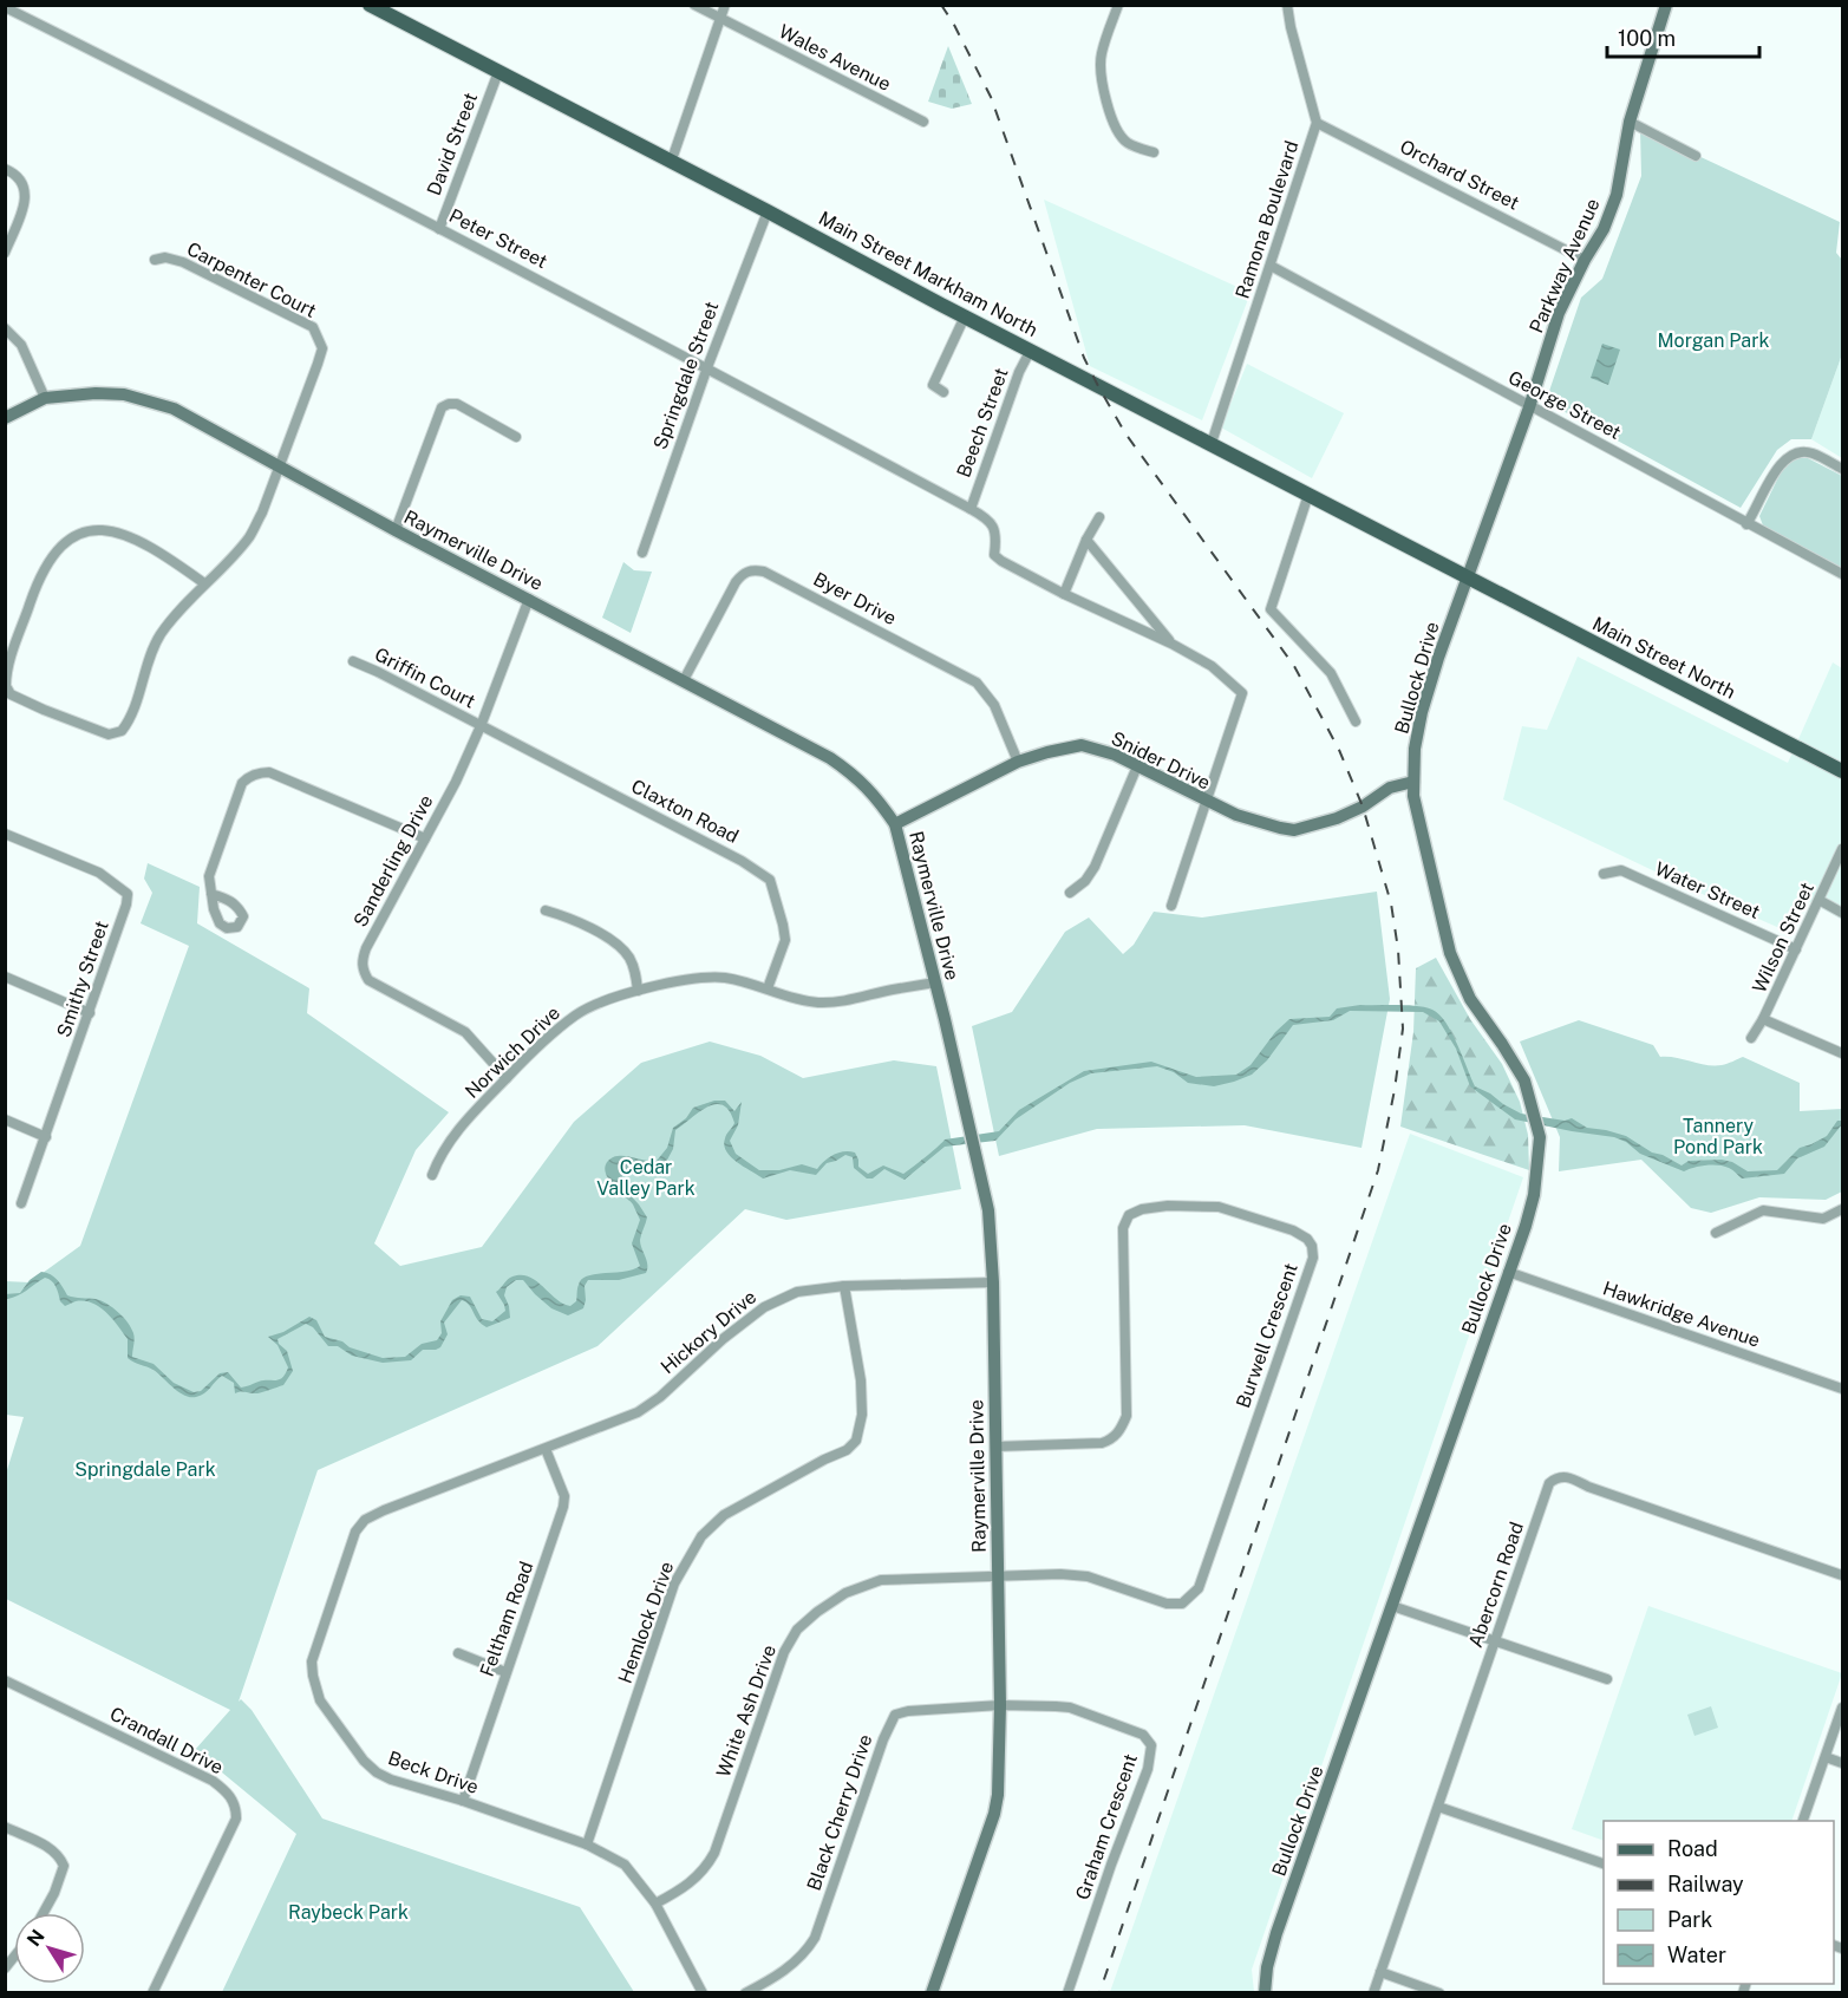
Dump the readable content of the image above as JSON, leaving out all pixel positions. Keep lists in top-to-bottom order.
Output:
{
  "streets": {
    "main road": ["Main Street Markham North", "Main Street North"],
    "street": [
      "Wales Avenue",
      "David Street",
      "Orchard Street",
      "Ramona Boulevard",
      "Peter Street",
      "Parkway Avenue",
      "Carpenter Court",
      "Springdale Street",
      "George Street",
      "Beech Street",
      "Raymerville Drive",
      "Byer Drive",
      "Griffin Court",
      "Bullock Drive",
      "Snider Drive",
      "Claxton Road",
      "Sanderling Drive",
      "Water Street",
      "Wilson Street",
      "Smithy Street",
      "Norwich Drive",
      "Hawkridge Avenue",
      "Hickory Drive",
      "Burwell Crescent",
      "Abercorn Road",
      "Feltham Road",
      "Hemlock Drive",
      "White Ash Drive",
      "Crandall Drive",
      "Beck Drive",
      "Black Cherry Drive",
      "Graham Crescent"
    ]
  },
  "crossings": [
    ["David Street", "Peter Street"],
    ["David Street", "Main Street Markham North"],
    ["Orchard Street", "Ramona Boulevard"],
    ["Orchard Street", "Parkway Avenue"],
    ["Ramona Boulevard", "Main Street Markham North"],
    ["Ramona Boulevard", "George Street"],
    ["Peter Street", "Springdale Street"],
    ["Peter Street", "Beech Street"],
    ["Parkway Avenue", "Main Street Markham North"],
    ["Parkway Avenue", "George Street"],
    ["Parkway Avenue", "Main Street North"],
    ["Parkway Avenue", "Bullock Drive"],
    ["Main Street Markham North", "Springdale Street"],
    ["Main Street Markham North", "Beech Street"],
    ["Main Street Markham North", "Main Street North"],
    ["Main Street Markham North", "Bullock Drive"],
    ["Carpenter Court", "Raymerville Drive"],
    ["Raymerville Drive", "Byer Drive"],
    ["Raymerville Drive", "Snider Drive"],
    ["Raymerville Drive", "Sanderling Drive"],
    ["Raymerville Drive", "Norwich Drive"],
    ["Raymerville Drive", "Hickory Drive"],
    ["Raymerville Drive", "Burwell Crescent"],
    ["Raymerville Drive", "White Ash Drive"],
    ["Raymerville Drive", "Black Cherry Drive"],
    ["Raymerville Drive", "Graham Crescent"],
    ["Byer Drive", "Snider Drive"],
    ["Main Street North", "Bullock Drive"],
    ["Griffin Court", "Claxton Road"],
    ["Griffin Court", "Sanderling Drive"],
    ["Bullock Drive", "Snider Drive"],
    ["Bullock Drive", "Hawkridge Avenue"],
    ["Claxton Road", "Sanderling Drive"],
    ["Claxton Road", "Norwich Drive"],
    ["Sanderling Drive", "Norwich Drive"],
    ["Water Street", "Wilson Street"],
    ["Hickory Drive", "Feltham Road"],
    ["Hickory Drive", "Hemlock Drive"],
    ["Hickory Drive", "Beck Drive"],
    ["Burwell Crescent", "White Ash Drive"],
    ["Feltham Road", "Beck Drive"],
    ["Hemlock Drive", "Beck Drive"],
    ["White Ash Drive", "Beck Drive"],
    ["Black Cherry Drive", "Graham Crescent"]
  ],
  "parks": [
    "Morgan Park",
    "Tannery Pond Park",
    "Cedar Valley Park",
    "Springdale Park",
    "Raybeck Park"
  ],
  "legend": [
    "Road",
    "Railway",
    "Park",
    "Water"
  ],
  "scale_bar": "100 m",
  "north": "top left"
}
